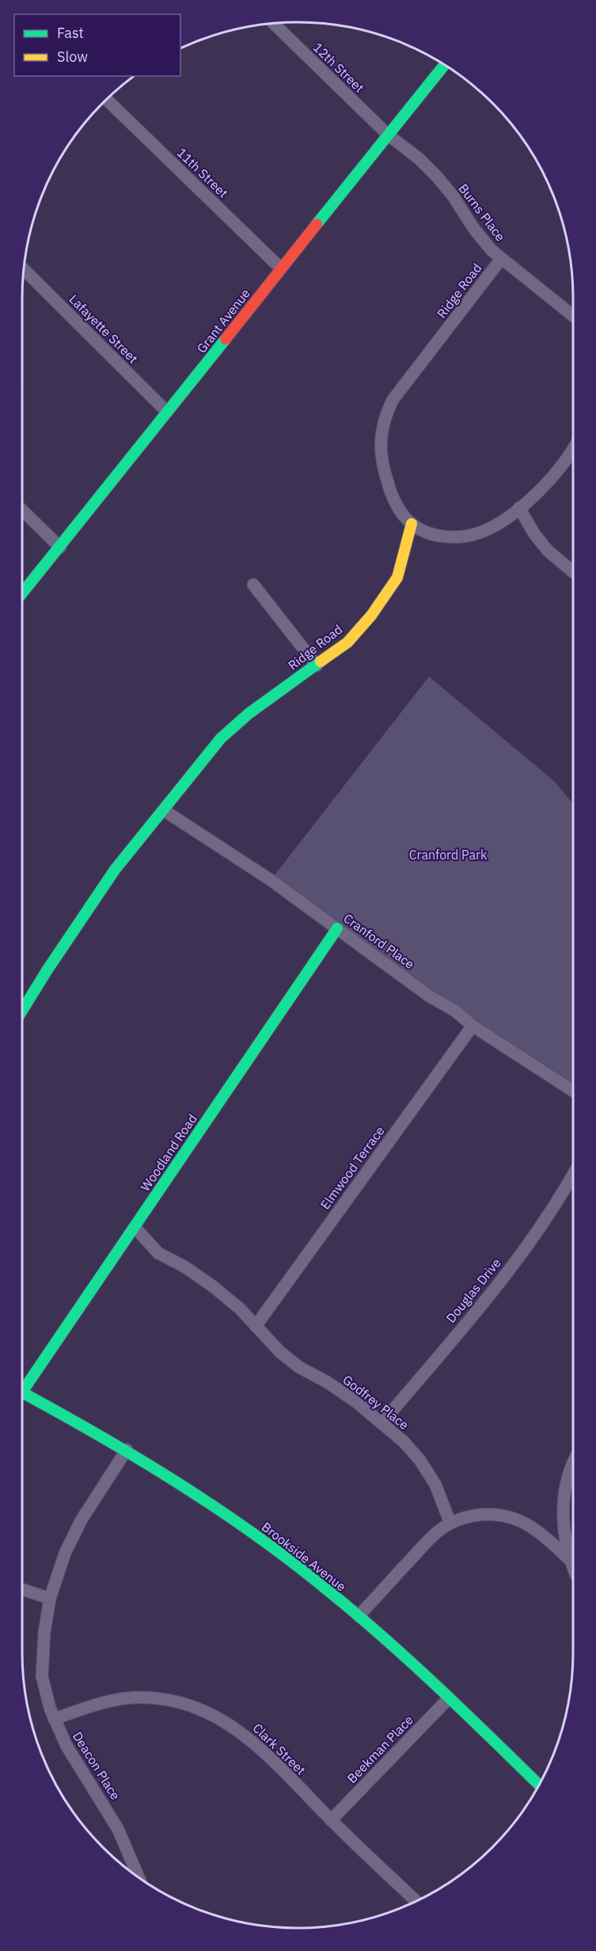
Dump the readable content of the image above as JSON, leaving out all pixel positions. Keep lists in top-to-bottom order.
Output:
{
  "streets": {
    "street": [
      "12th Street",
      "11th Street",
      "Burns Place",
      "Ridge Road",
      "Grant Avenue",
      "Lafayette Street",
      "Cranford Place",
      "Woodland Road",
      "Elmwood Terrace",
      "Douglas Drive",
      "Godfrey Place",
      "Brookside Avenue",
      "Clark Street",
      "Beekman Place",
      "Deacon Place"
    ]
  },
  "crossings": [
    ["12th Street", "Burns Place"],
    ["12th Street", "Grant Avenue"],
    ["11th Street", "Grant Avenue"],
    ["Burns Place", "Ridge Road"],
    ["Burns Place", "Grant Avenue"],
    ["Ridge Road", "Cranford Place"],
    ["Grant Avenue", "Lafayette Street"],
    ["Cranford Place", "Woodland Road"],
    ["Cranford Place", "Elmwood Terrace"],
    ["Woodland Road", "Godfrey Place"],
    ["Elmwood Terrace", "Godfrey Place"],
    ["Douglas Drive", "Godfrey Place"],
    ["Brookside Avenue", "Beekman Place"],
    ["Brookside Avenue", "Deacon Place"],
    ["Clark Street", "Beekman Place"],
    ["Clark Street", "Deacon Place"]
  ],
  "parks": ["Cranford Park"],
  "legend": ["Fast", "Slow"]
}
